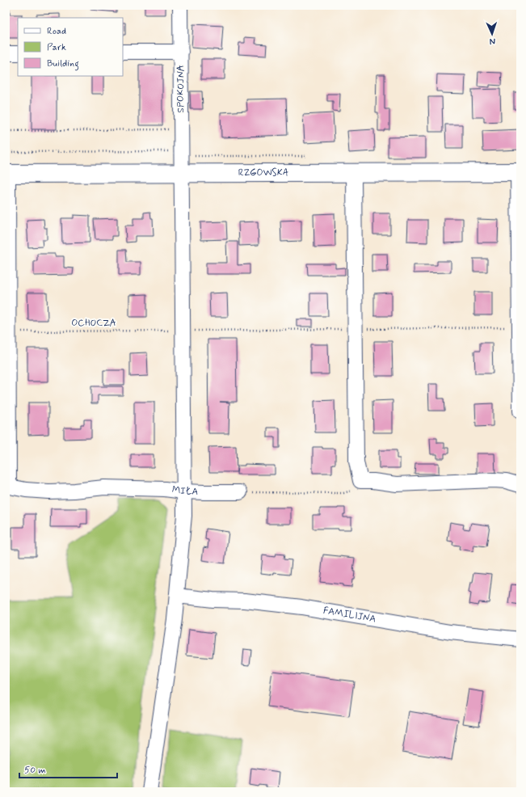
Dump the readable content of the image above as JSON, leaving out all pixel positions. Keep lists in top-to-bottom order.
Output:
{
  "streets": {
    "main road": ["RZGOWSKA"],
    "street": ["SPOKOJNA", "MIŁA", "FAMILIJNA"],
    "path": ["OCHOCZA"]
  },
  "crossings": [
    ["SPOKOJNA", "RZGOWSKA"],
    ["SPOKOJNA", "OCHOCZA"],
    ["SPOKOJNA", "MIŁA"],
    ["SPOKOJNA", "FAMILIJNA"]
  ],
  "legend": ["Road", "Park", "Building"],
  "scale_bar": "50 m",
  "north": "bottom"
}
